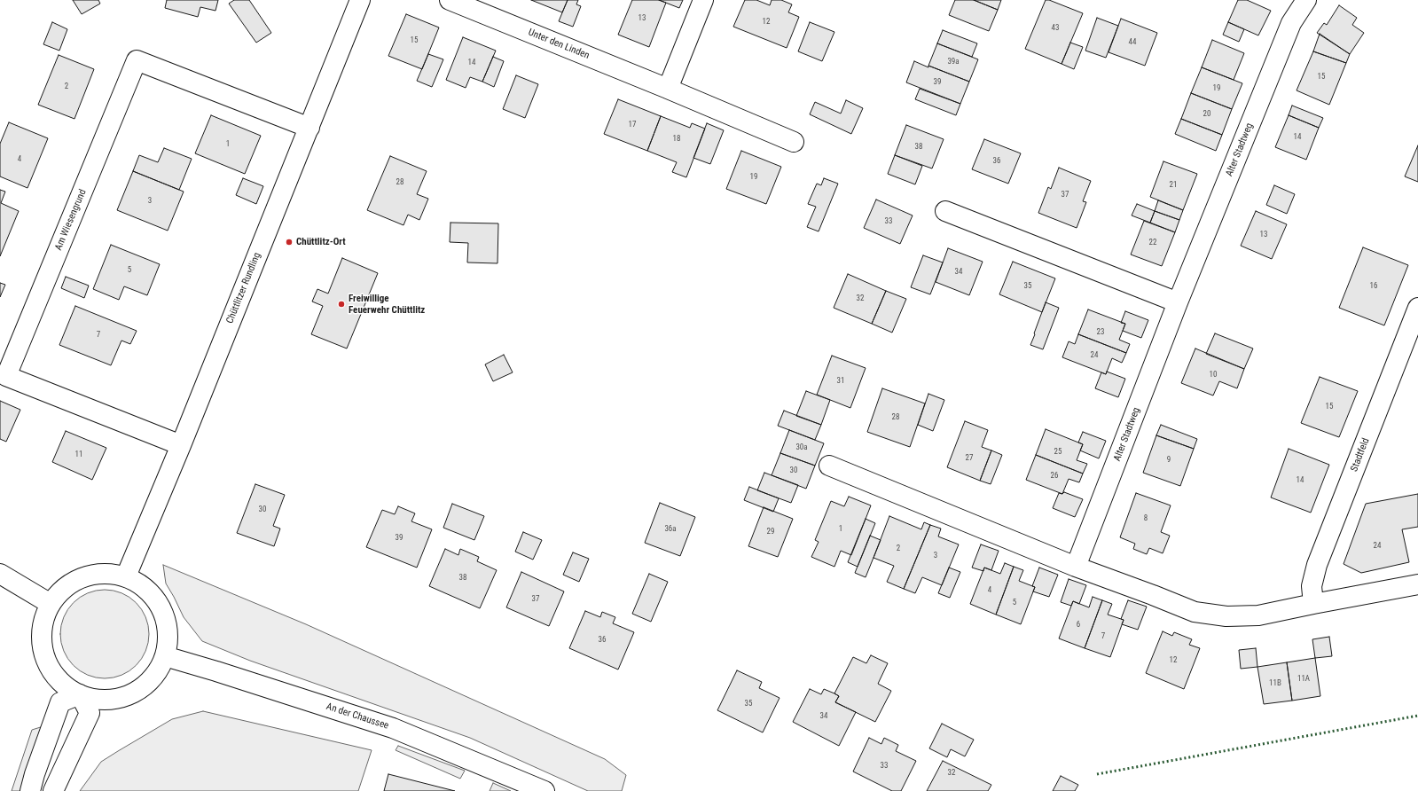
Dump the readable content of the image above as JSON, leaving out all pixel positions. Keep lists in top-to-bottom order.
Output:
{
  "streets": {
    "street": [
      "Unter den Linden",
      "Alter Stadtweg",
      "Am Wiesengrund",
      "Chüttlitzer Rundling",
      "Stadtfeld",
      "An der Chaussee"
    ]
  },
  "crossings": [
    ["Am Wiesengrund", "Chüttlitzer Rundling"],
    ["Chüttlitzer Rundling", "An der Chaussee"]
  ],
  "places": ["Chüttlitz-Ort", "Freiwillige Feuerwehr Chüttlitz"],
  "house_numbers": [
    "13",
    "12",
    "43",
    "15",
    "44",
    "39a",
    "14",
    "15",
    "39",
    "2",
    "19",
    "20",
    "17",
    "14",
    "18",
    "1",
    "38",
    "4",
    "36",
    "19",
    "28",
    "21",
    "37",
    "3",
    "33",
    "13",
    "22",
    "5",
    "34",
    "35",
    "16",
    "32",
    "23",
    "7",
    "24",
    "10",
    "31",
    "15",
    "28",
    "30a",
    "25",
    "11",
    "27",
    "9",
    "30",
    "26",
    "14",
    "30",
    "8",
    "36a",
    "1",
    "29",
    "39",
    "24",
    "2",
    "3",
    "38",
    "4",
    "37",
    "5",
    "6",
    "7",
    "36",
    "12",
    "11A",
    "11B",
    "35",
    "34",
    "33",
    "32"
  ]
}
